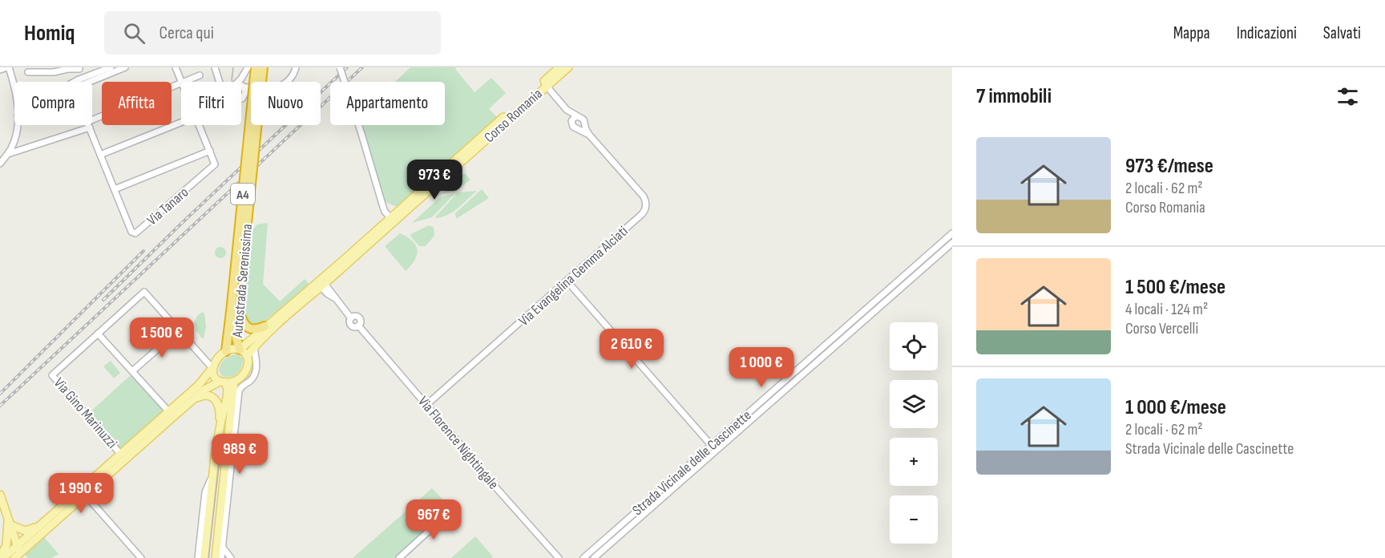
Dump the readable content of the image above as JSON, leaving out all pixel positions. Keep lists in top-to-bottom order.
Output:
{
  "streets": {
    "highway": ["A4", "Autostrada Serenissima"],
    "main road": ["Corso Romania"],
    "street": [
      "Via Tanaro",
      "Via Evangelina Gemma Alciati",
      "Via Gino Marinuzzi",
      "Via Florence Nightingale",
      "Strada Vicinale delle Cascinette"
    ]
  },
  "crossings": [
    ["Corso Romania", "Autostrada Serenissima"],
    ["Corso Romania", "Via Florence Nightingale"],
    ["Via Evangelina Gemma Alciati", "Via Florence Nightingale"]
  ],
  "page": {
    "header": "Homiq",
    "search": "Cerca qui",
    "nav": ["Mappa", "Indicazioni", "Salvati"],
    "heading": "7 immobili",
    "chip": [
      "Compra",
      "Affitta",
      "Filtri",
      "Nuovo",
      "Appartamento"
    ],
    "list": [
      {
        "name": "973 €/mese",
        "note": "2 locali · 62 m² · Corso Romania"
      },
      {
        "name": "1 500 €/mese",
        "note": "4 locali · 124 m² · Corso Vercelli"
      },
      {
        "name": "1 000 €/mese",
        "note": "2 locali · 62 m² · Strada Vicinale delle Cascinette"
      }
    ],
    "price": [
      "973 €",
      "1 500 €",
      "2 610 €",
      "1 000 €",
      "989 €",
      "1 990 €",
      "967 €"
    ],
    "map_buttons": ["+", "−"]
  }
}
